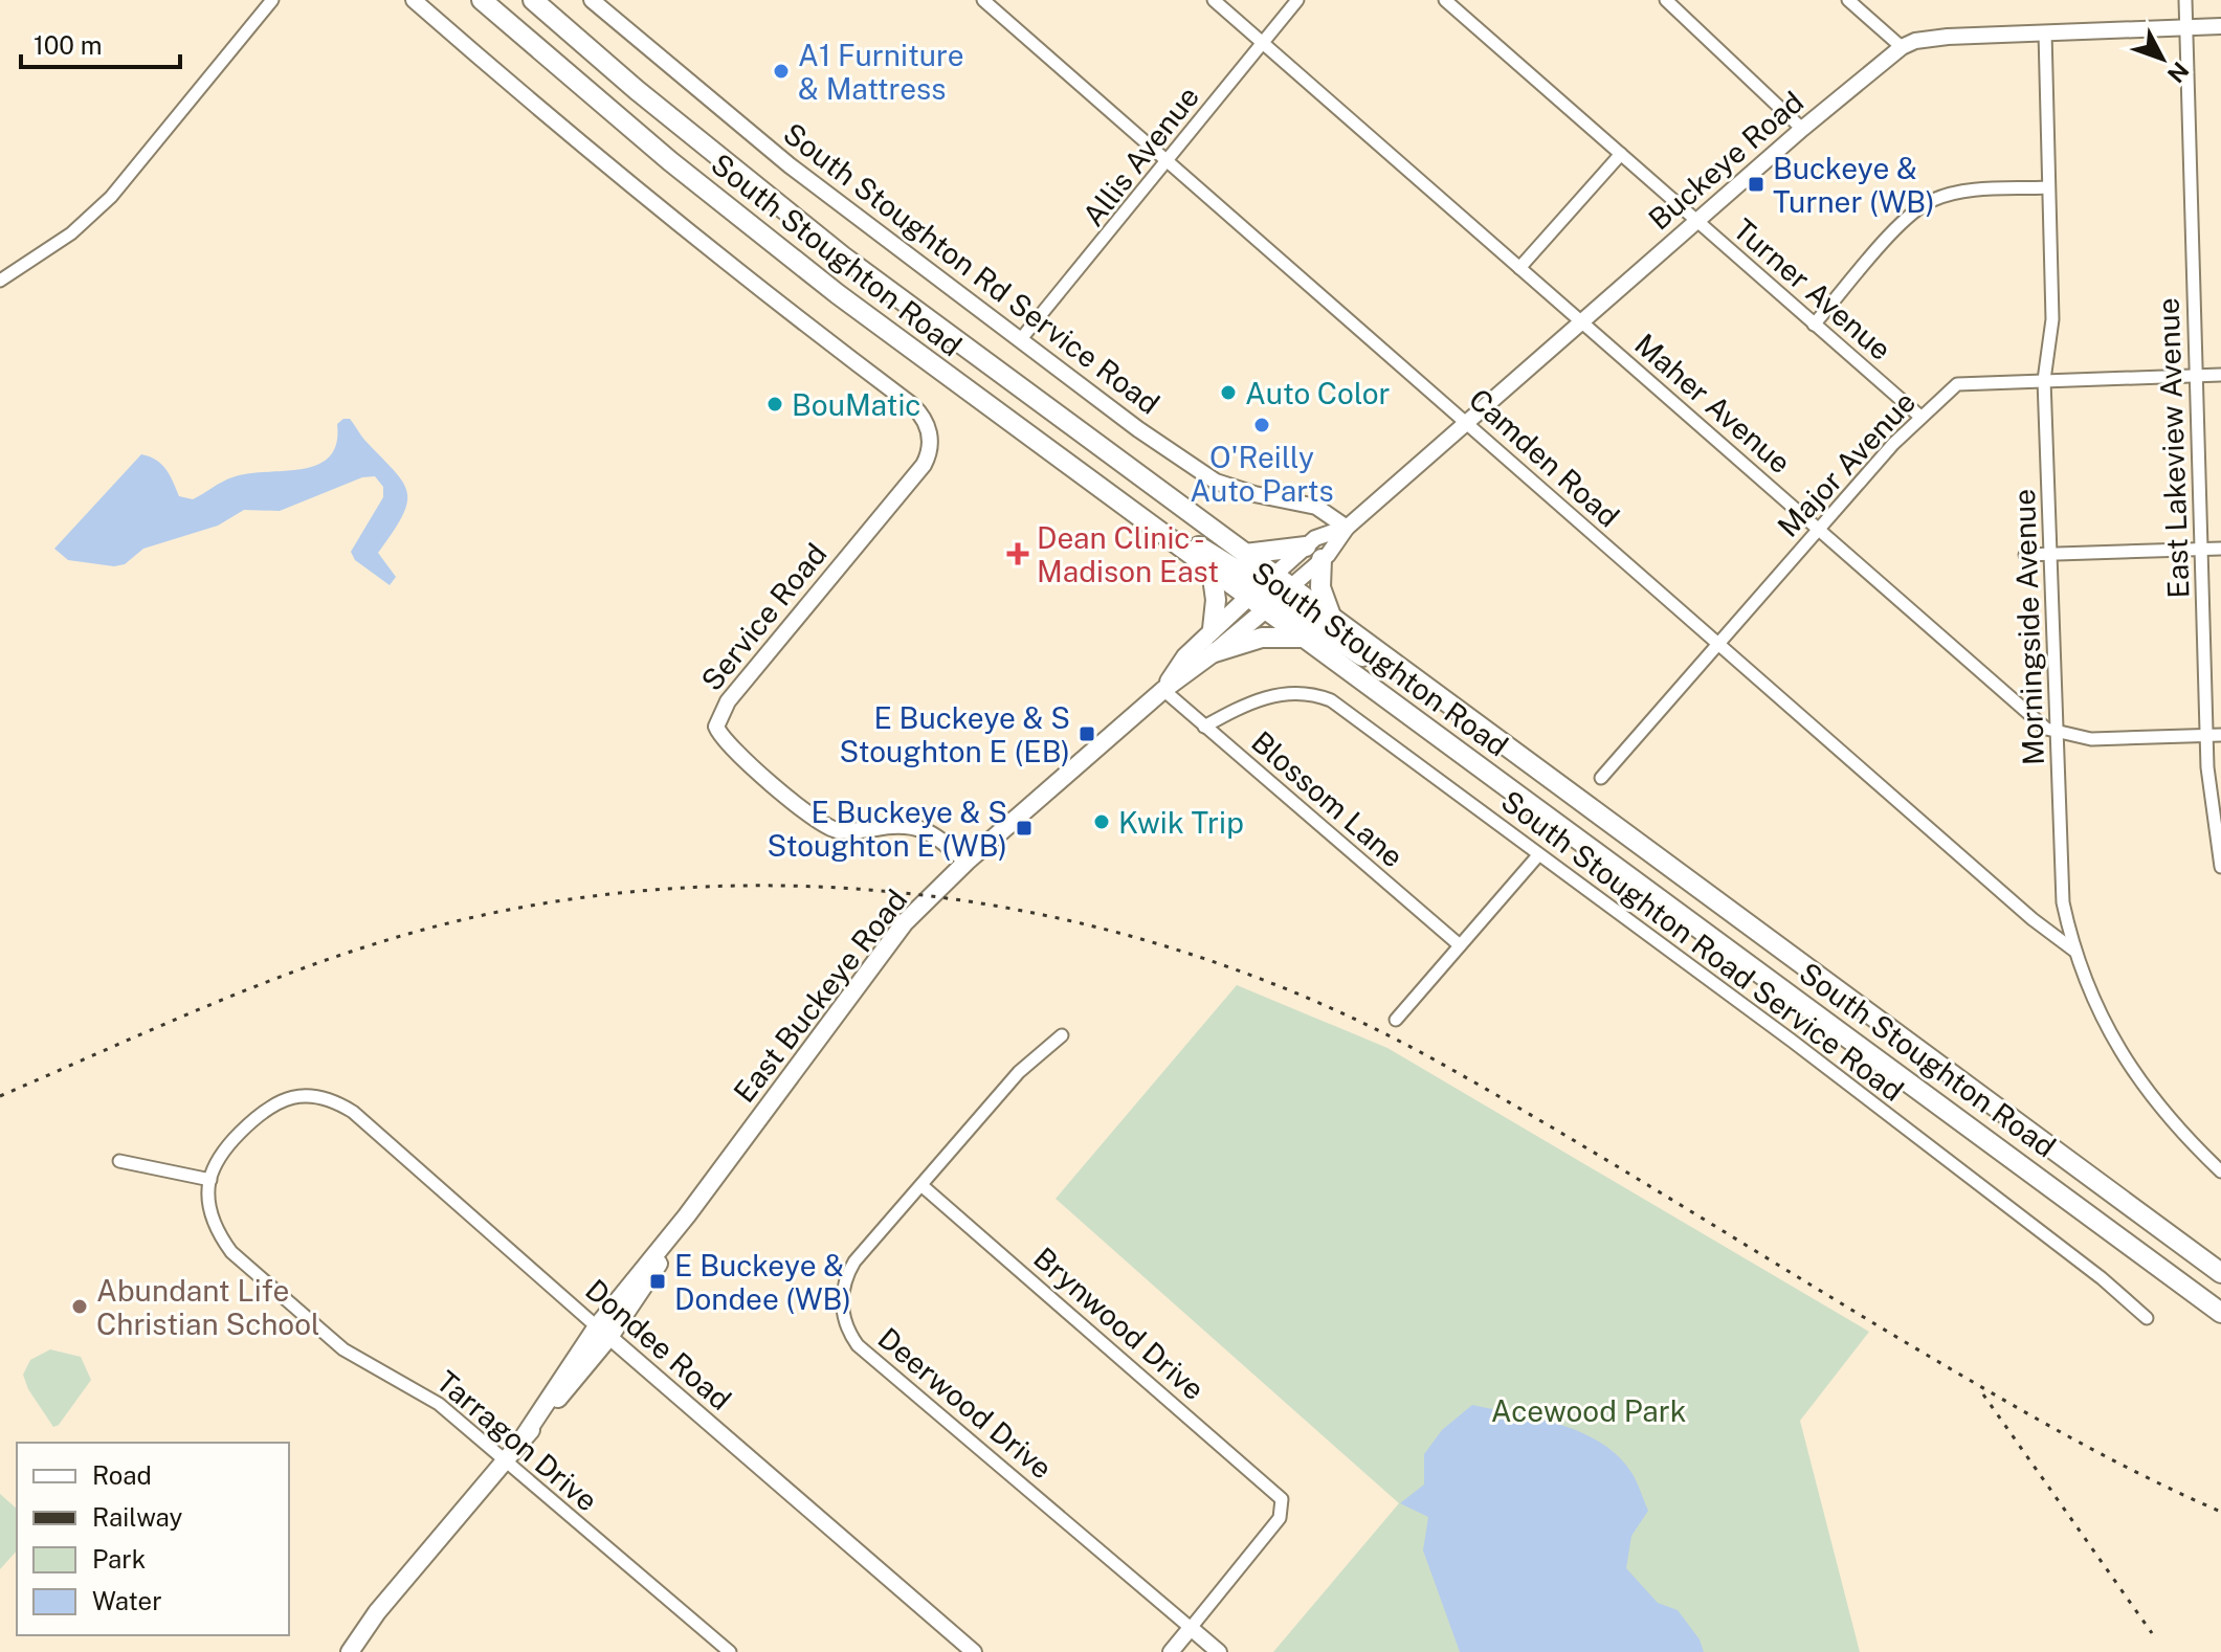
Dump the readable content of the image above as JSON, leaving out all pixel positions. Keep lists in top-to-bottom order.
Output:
{
  "streets": {
    "main road": ["South Stoughton Road", "East Buckeye Road"],
    "street": [
      "Allis Avenue",
      "Buckeye Road",
      "South Stoughton Rd Service Road",
      "Turner Avenue",
      "Maher Avenue",
      "East Lakeview Avenue",
      "Camden Road",
      "Major Avenue",
      "Service Road",
      "Morningside Avenue",
      "Blossom Lane",
      "South Stoughton Road Service Road",
      "Brynwood Drive",
      "Dondee Road",
      "Deerwood Drive",
      "Tarragon Drive"
    ]
  },
  "crossings": [
    ["Allis Avenue", "South Stoughton Rd Service Road"],
    ["Allis Avenue", "Maher Avenue"],
    ["Allis Avenue", "Camden Road"],
    ["Buckeye Road", "South Stoughton Road"],
    ["Buckeye Road", "South Stoughton Rd Service Road"],
    ["Buckeye Road", "Turner Avenue"],
    ["Buckeye Road", "Maher Avenue"],
    ["Buckeye Road", "East Lakeview Avenue"],
    ["Buckeye Road", "Camden Road"],
    ["Buckeye Road", "Morningside Avenue"],
    ["Buckeye Road", "East Buckeye Road"],
    ["South Stoughton Road", "East Buckeye Road"],
    ["Turner Avenue", "Major Avenue"],
    ["Maher Avenue", "East Lakeview Avenue"],
    ["Maher Avenue", "Major Avenue"],
    ["Maher Avenue", "Morningside Avenue"],
    ["East Lakeview Avenue", "Major Avenue"],
    ["Camden Road", "Major Avenue"],
    ["Camden Road", "Morningside Avenue"],
    ["Major Avenue", "Morningside Avenue"],
    ["Service Road", "East Buckeye Road"],
    ["Blossom Lane", "South Stoughton Road Service Road"],
    ["Blossom Lane", "East Buckeye Road"],
    ["East Buckeye Road", "Dondee Road"],
    ["East Buckeye Road", "Tarragon Drive"],
    ["Brynwood Drive", "Deerwood Drive"],
    ["Dondee Road", "Tarragon Drive"]
  ],
  "parks": ["Acewood Park"],
  "places": {
    "other": [
      "A1 Furniture & Mattress",
      "Auto Color",
      "BouMatic",
      "O'Reilly Auto Parts",
      "Kwik Trip",
      "Abundant Life Christian School"
    ],
    "transit": [
      "Buckeye & Turner (WB)",
      "E Buckeye & S Stoughton E (EB)",
      "E Buckeye & S Stoughton E (WB)",
      "E Buckeye & Dondee (WB)"
    ],
    "health": ["Dean Clinic - Madison East"]
  },
  "legend": [
    "Road",
    "Railway",
    "Park",
    "Water"
  ],
  "scale_bar": "100 m",
  "north": "bottom right"
}
